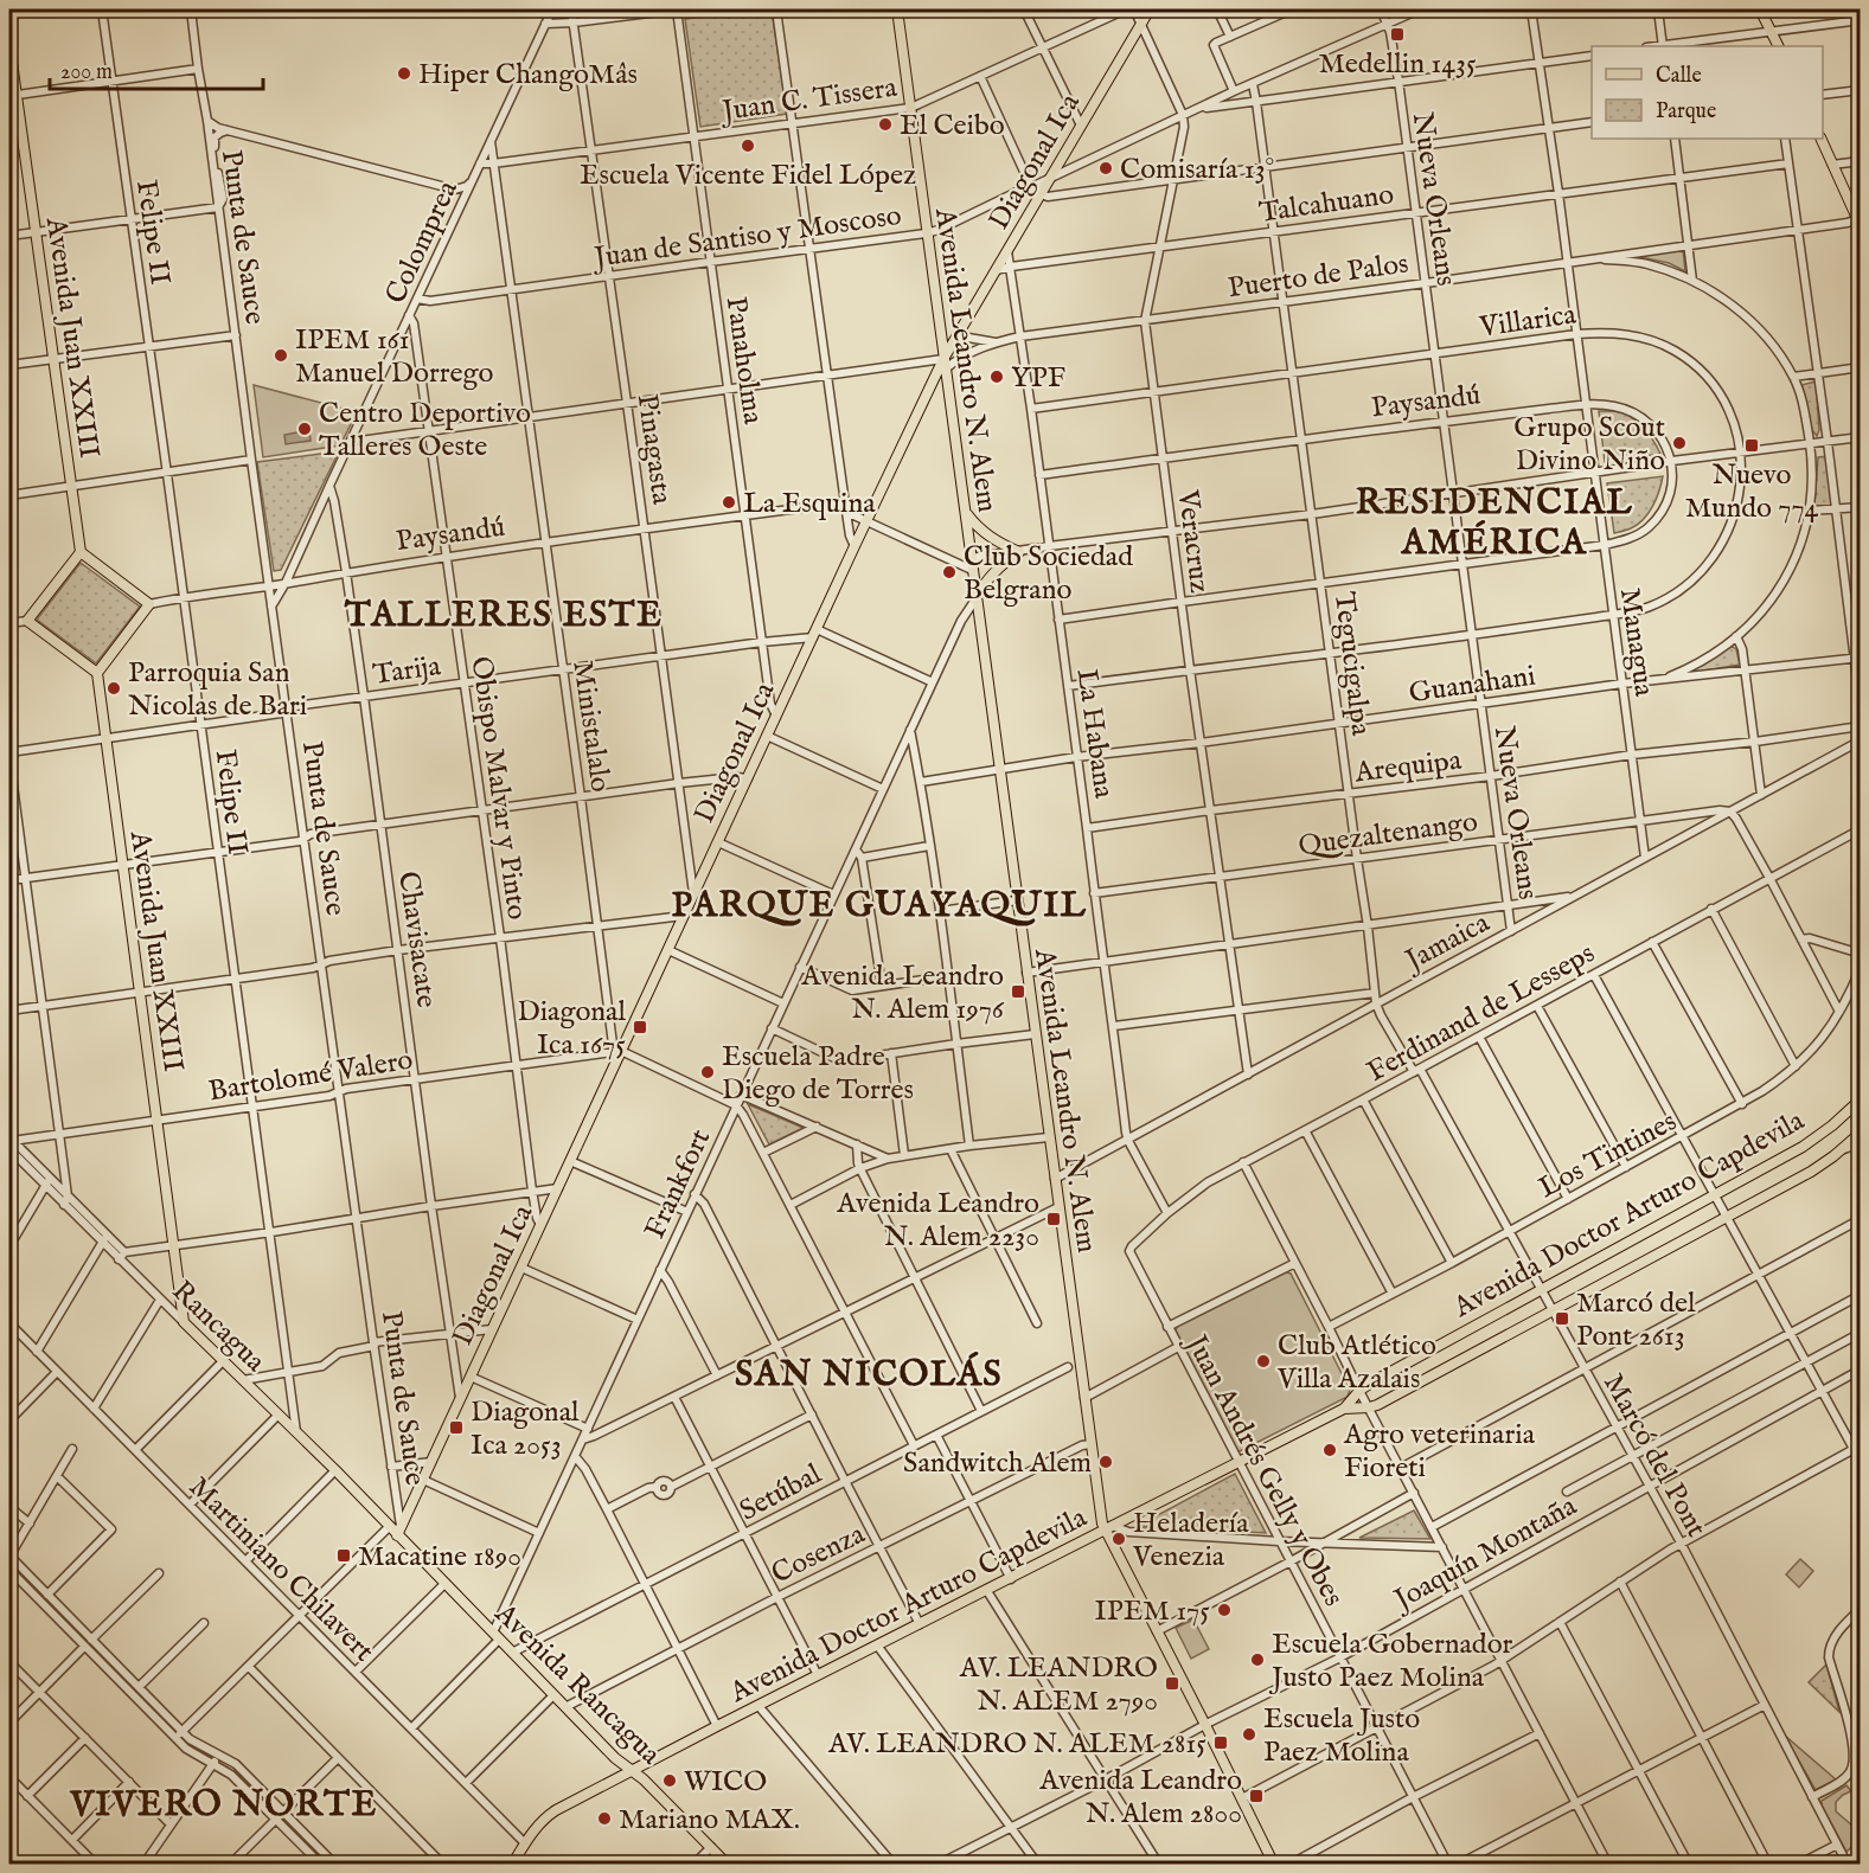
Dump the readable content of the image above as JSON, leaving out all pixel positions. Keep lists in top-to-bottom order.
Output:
{
  "streets": {
    "main road": [
      "Diagonal Ica",
      "Avenida Juan XXIII",
      "Avenida Leandro N. Alem",
      "Avenida Doctor Arturo Capdevila",
      "Rancagua",
      "Avenida Rancagua"
    ],
    "street": [
      "Juan C. Tissera",
      "Nueva Orleans",
      "Talcahuano",
      "Felipe II",
      "Juan de Santiso y Moscoso",
      "Punta de Sauce",
      "Colomprea",
      "Puerto de Palos",
      "Villarica",
      "Panaholma",
      "Paysandú",
      "Pinagasta",
      "Veracruz",
      "Managua",
      "Tegucigalpa",
      "Tarija",
      "Guanahani",
      "Ministalalo",
      "La Habana",
      "Arequipa",
      "Obispo Malvar y Pinto",
      "Quezaltenango",
      "Chavisacate",
      "Jamaica",
      "Ferdinand de Lesseps",
      "Bartolomé Valero",
      "Los Tintines",
      "Frankfort",
      "Marcó del Pont",
      "Juan Andrés Gelly y Obes",
      "Setúbal",
      "Joaquín Montaña",
      "Cosenza",
      "Martiniano Chilavert"
    ]
  },
  "crossings": [
    ["Juan C. Tissera", "Colomprea"],
    ["Juan C. Tissera", "Panaholma"],
    ["Juan C. Tissera", "Avenida Leandro N. Alem"],
    ["Juan C. Tissera", "Pinagasta"],
    ["Juan C. Tissera", "Ministalalo"],
    ["Diagonal Ica", "Talcahuano"],
    ["Diagonal Ica", "Juan de Santiso y Moscoso"],
    ["Diagonal Ica", "Punta de Sauce"],
    ["Diagonal Ica", "Puerto de Palos"],
    ["Diagonal Ica", "Panaholma"],
    ["Diagonal Ica", "Avenida Leandro N. Alem"],
    ["Diagonal Ica", "Pinagasta"],
    ["Diagonal Ica", "Veracruz"],
    ["Diagonal Ica", "Tarija"],
    ["Diagonal Ica", "Ministalalo"],
    ["Diagonal Ica", "La Habana"],
    ["Diagonal Ica", "Obispo Malvar y Pinto"],
    ["Diagonal Ica", "Chavisacate"],
    ["Diagonal Ica", "Bartolomé Valero"],
    ["Diagonal Ica", "Rancagua"],
    ["Diagonal Ica", "Avenida Rancagua"],
    ["Nueva Orleans", "Talcahuano"],
    ["Nueva Orleans", "Juan de Santiso y Moscoso"],
    ["Nueva Orleans", "Puerto de Palos"],
    ["Nueva Orleans", "Villarica"],
    ["Nueva Orleans", "Paysandú"],
    ["Nueva Orleans", "Guanahani"],
    ["Nueva Orleans", "Arequipa"],
    ["Nueva Orleans", "Quezaltenango"],
    ["Nueva Orleans", "Jamaica"],
    ["Talcahuano", "Veracruz"],
    ["Talcahuano", "Managua"],
    ["Talcahuano", "Tegucigalpa"],
    ["Talcahuano", "La Habana"],
    ["Felipe II", "Paysandú"],
    ["Felipe II", "Tarija"],
    ["Felipe II", "Bartolomé Valero"],
    ["Felipe II", "Rancagua"],
    ["Juan de Santiso y Moscoso", "Colomprea"],
    ["Juan de Santiso y Moscoso", "Panaholma"],
    ["Juan de Santiso y Moscoso", "Avenida Leandro N. Alem"],
    ["Juan de Santiso y Moscoso", "Pinagasta"],
    ["Juan de Santiso y Moscoso", "Veracruz"],
    ["Juan de Santiso y Moscoso", "Tegucigalpa"],
    ["Juan de Santiso y Moscoso", "Ministalalo"],
    ["Punta de Sauce", "Colomprea"],
    ["Punta de Sauce", "Paysandú"],
    ["Punta de Sauce", "Tarija"],
    ["Punta de Sauce", "Bartolomé Valero"],
    ["Punta de Sauce", "Rancagua"],
    ["Punta de Sauce", "Avenida Rancagua"],
    ["Colomprea", "Puerto de Palos"],
    ["Colomprea", "Paysandú"],
    ["Colomprea", "Ministalalo"],
    ["Colomprea", "Obispo Malvar y Pinto"],
    ["Colomprea", "Chavisacate"],
    ["Puerto de Palos", "Panaholma"],
    ["Puerto de Palos", "Avenida Leandro N. Alem"],
    ["Puerto de Palos", "Pinagasta"],
    ["Puerto de Palos", "Veracruz"],
    ["Puerto de Palos", "Managua"],
    ["Puerto de Palos", "Tegucigalpa"],
    ["Puerto de Palos", "Ministalalo"],
    ["Puerto de Palos", "La Habana"],
    ["Puerto de Palos", "Obispo Malvar y Pinto"],
    ["Villarica", "Veracruz"],
    ["Villarica", "Managua"],
    ["Villarica", "Tegucigalpa"],
    ["Villarica", "La Habana"],
    ["Avenida Juan XXIII", "Tarija"],
    ["Avenida Juan XXIII", "Bartolomé Valero"],
    ["Avenida Juan XXIII", "Rancagua"],
    ["Panaholma", "Paysandú"],
    ["Panaholma", "Tarija"],
    ["Avenida Leandro N. Alem", "Guanahani"],
    ["Avenida Leandro N. Alem", "Jamaica"],
    ["Avenida Leandro N. Alem", "Frankfort"],
    ["Avenida Leandro N. Alem", "Avenida Doctor Arturo Capdevila"],
    ["Avenida Leandro N. Alem", "Joaquín Montaña"],
    ["Avenida Leandro N. Alem", "Cosenza"],
    ["Paysandú", "Pinagasta"],
    ["Paysandú", "Veracruz"],
    ["Paysandú", "Managua"],
    ["Paysandú", "Tegucigalpa"],
    ["Paysandú", "Ministalalo"],
    ["Paysandú", "La Habana"],
    ["Paysandú", "Obispo Malvar y Pinto"],
    ["Paysandú", "Chavisacate"],
    ["Pinagasta", "Tarija"],
    ["Veracruz", "Guanahani"],
    ["Veracruz", "Arequipa"],
    ["Veracruz", "Quezaltenango"],
    ["Veracruz", "Jamaica"],
    ["Managua", "Guanahani"],
    ["Managua", "Arequipa"],
    ["Managua", "Quezaltenango"],
    ["Managua", "Jamaica"],
    ["Tegucigalpa", "Guanahani"],
    ["Tegucigalpa", "Arequipa"],
    ["Tegucigalpa", "Quezaltenango"],
    ["Tegucigalpa", "Jamaica"],
    ["Tegucigalpa", "Ferdinand de Lesseps"],
    ["Tegucigalpa", "Marcó del Pont"],
    ["Tarija", "Ministalalo"],
    ["Tarija", "Obispo Malvar y Pinto"],
    ["Tarija", "Chavisacate"],
    ["Guanahani", "La Habana"],
    ["Ministalalo", "Bartolomé Valero"],
    ["La Habana", "Arequipa"],
    ["La Habana", "Quezaltenango"],
    ["La Habana", "Jamaica"],
    ["La Habana", "Ferdinand de Lesseps"],
    ["Obispo Malvar y Pinto", "Bartolomé Valero"],
    ["Quezaltenango", "Jamaica"],
    ["Chavisacate", "Bartolomé Valero"],
    ["Ferdinand de Lesseps", "Marcó del Pont"],
    ["Ferdinand de Lesseps", "Juan Andrés Gelly y Obes"],
    ["Los Tintines", "Marcó del Pont"],
    ["Frankfort", "Avenida Rancagua"],
    ["Avenida Doctor Arturo Capdevila", "Marcó del Pont"],
    ["Avenida Doctor Arturo Capdevila", "Juan Andrés Gelly y Obes"],
    ["Avenida Doctor Arturo Capdevila", "Martiniano Chilavert"],
    ["Avenida Doctor Arturo Capdevila", "Avenida Rancagua"],
    ["Rancagua", "Avenida Rancagua"],
    ["Marcó del Pont", "Joaquín Montaña"],
    ["Juan Andrés Gelly y Obes", "Joaquín Montaña"],
    ["Setúbal", "Avenida Rancagua"],
    ["Cosenza", "Avenida Rancagua"]
  ],
  "districts": [
    "RESIDENCIAL AMÉRICA",
    "TALLERES ESTE",
    "PARQUE GUAYAQUIL",
    "SAN NICOLÁS",
    "VIVERO NORTE"
  ],
  "places": {
    "transit": [
      "Medellin 1435",
      "Nuevo Mundo 774",
      "Avenida Leandro N. Alem 1976",
      "Diagonal Ica 1675",
      "Avenida Leandro N. Alem 2230",
      "Marcó del Pont 2613",
      "Diagonal Ica 2053",
      "Macatine 1890",
      "AV. LEANDRO N. ALEM 2790",
      "AV. LEANDRO N. ALEM 2815",
      "Avenida Leandro N. Alem 2800"
    ],
    "other": [
      "Hiper ChangoMâs",
      "El Ceibo",
      "Escuela Vicente Fidel López",
      "Comisaría 13°",
      "IPEM 161 Manuel Dorrego",
      "YPF",
      "Centro Deportivo Talleres Oeste",
      "Grupo Scout Divino Niño",
      "La Esquina",
      "Club Sociedad Belgrano",
      "Parroquia San Nicolas de Bari",
      "Escuela Padre Diego de Torres",
      "Club Atlético Villa Azalais",
      "Agro veterinaria Fioreti",
      "Sandwitch Alem",
      "Heladería Venezia",
      "IPEM 175",
      "Escuela Gobernador Justo Paez Molina",
      "Escuela Justo Paez Molina",
      "WICO",
      "Mariano MAX."
    ]
  },
  "legend": ["Calle", "Parque"],
  "scale_bar": "200 m"
}
